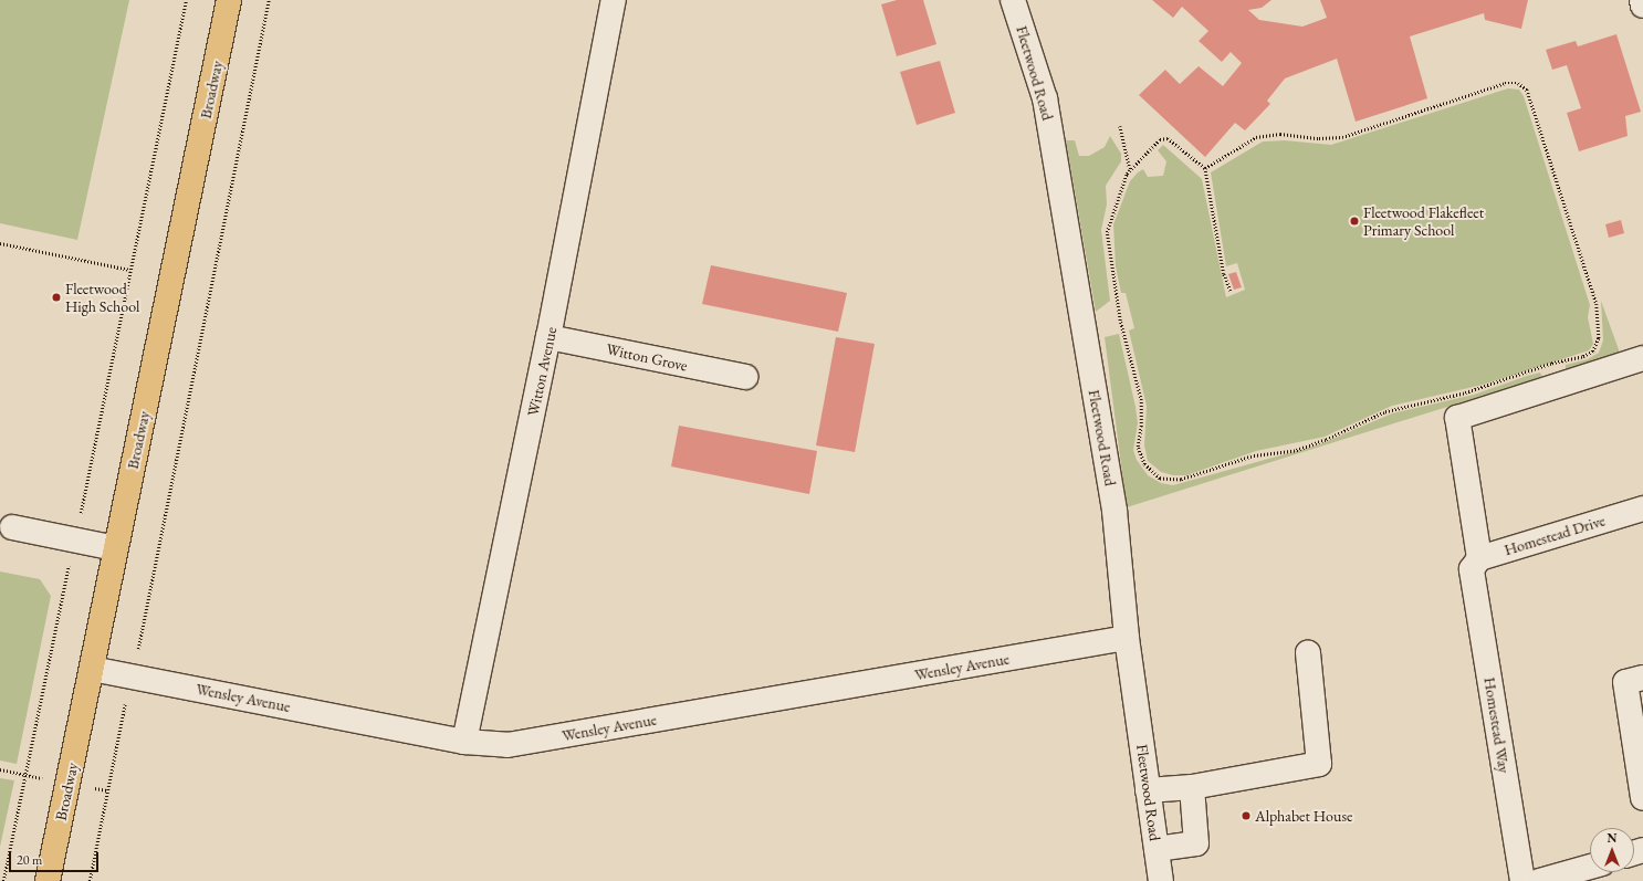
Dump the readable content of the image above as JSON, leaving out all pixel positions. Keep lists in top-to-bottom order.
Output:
{
  "streets": {
    "main road": ["Broadway"],
    "street": [
      "Fleetwood Road",
      "Witton Grove",
      "Witton Avenue",
      "Homestead Drive",
      "Wensley Avenue",
      "Homestead Way"
    ]
  },
  "crossings": [
    ["Fleetwood Road", "Wensley Avenue"],
    ["Broadway", "Wensley Avenue"],
    ["Witton Grove", "Witton Avenue"],
    ["Witton Avenue", "Wensley Avenue"],
    ["Homestead Drive", "Homestead Way"]
  ],
  "places": ["Fleetwood Flakefleet Primary School", "Fleetwood High School", "Alphabet House"],
  "scale_bar": "20 m",
  "north": "top"
}
